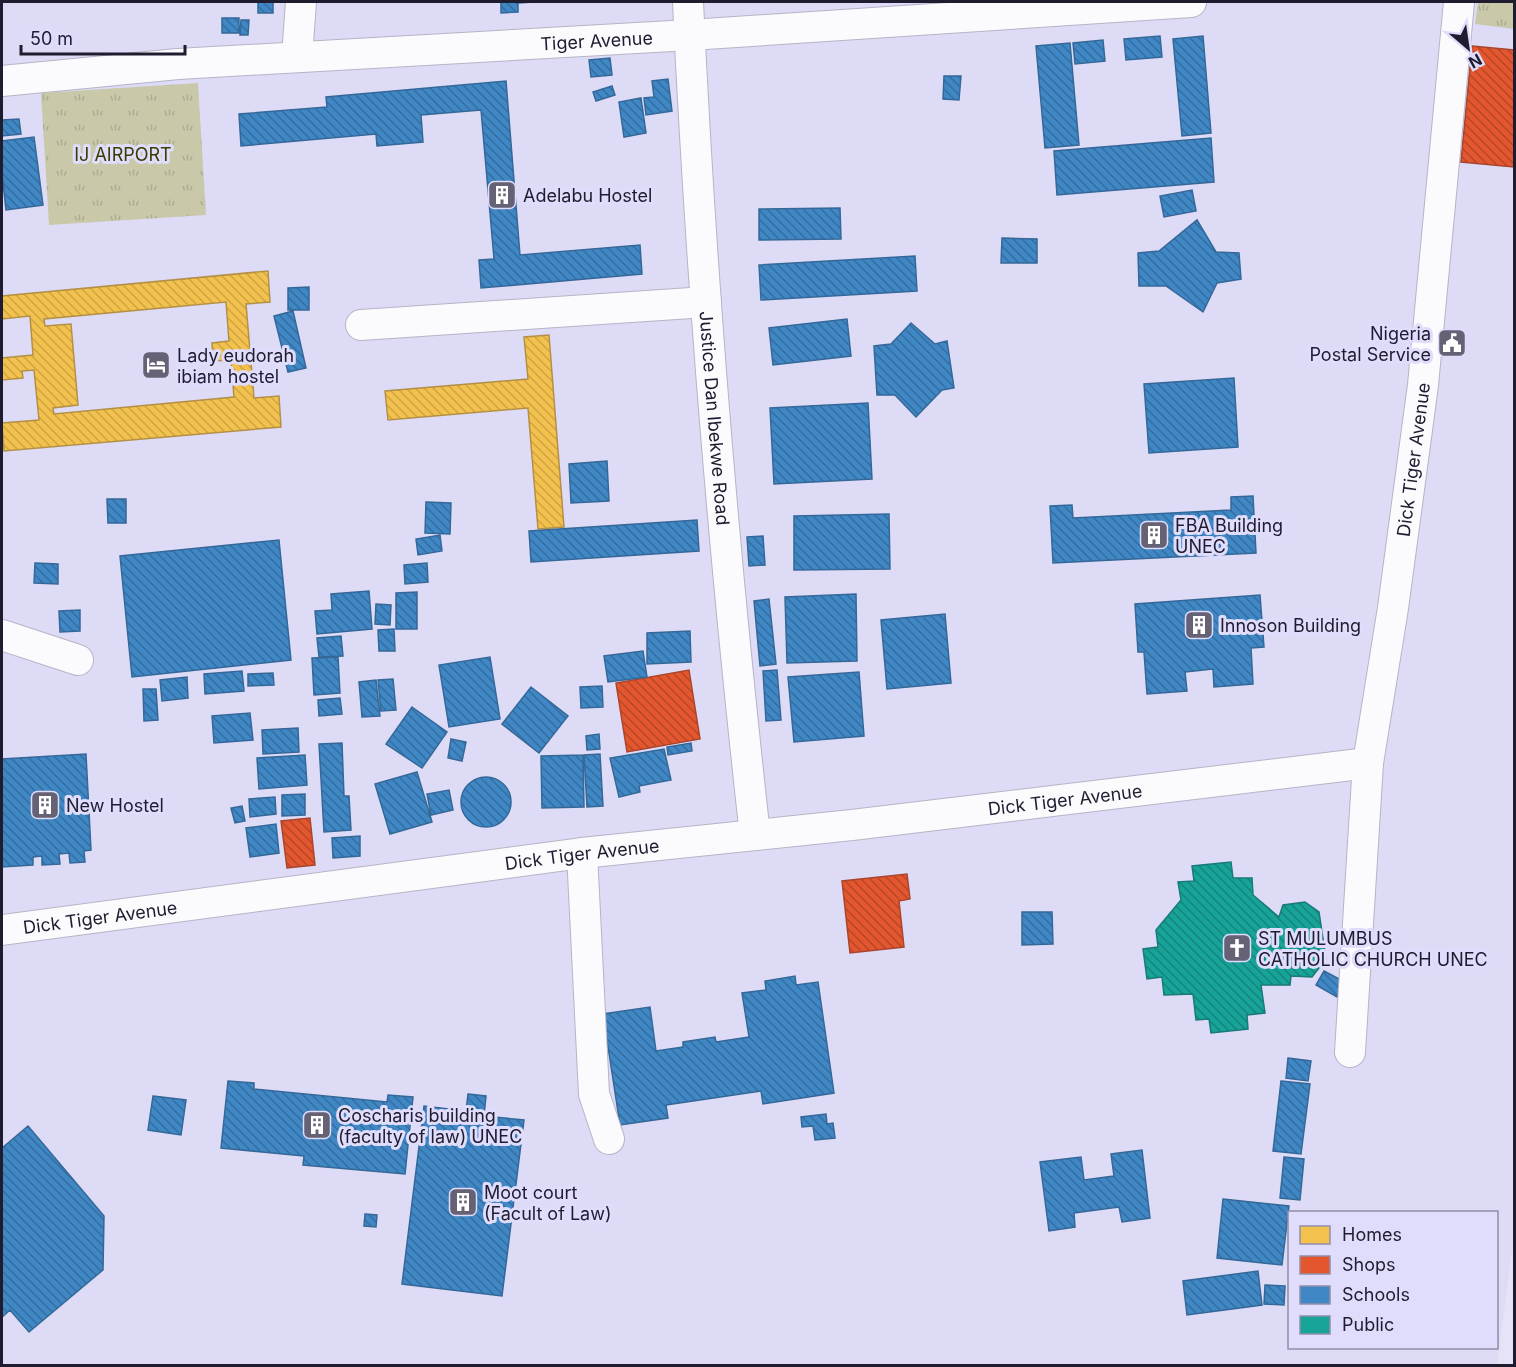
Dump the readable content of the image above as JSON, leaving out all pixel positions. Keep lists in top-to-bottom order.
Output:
{
  "streets": {
    "lane": ["Tiger Avenue", "Justice Dan Ibekwe Road", "Dick Tiger Avenue"]
  },
  "crossings": [
    ["Tiger Avenue", "Justice Dan Ibekwe Road"],
    ["Justice Dan Ibekwe Road", "Dick Tiger Avenue"]
  ],
  "parks": ["IJ AIRPORT"],
  "places": {
    "building": [
      "Adelabu Hostel",
      "FBA Building UNEC",
      "Innoson Building",
      "New Hostel",
      "Coscharis building (faculty of law) UNEC",
      "Moot court (Facult of Law)"
    ],
    "public building": ["Nigeria Postal Service"],
    "hotel": ["Lady eudorah ibiam hostel"],
    "church": ["ST MULUMBUS CATHOLIC CHURCH UNEC"]
  },
  "legend": [
    "Homes",
    "Shops",
    "Schools",
    "Public"
  ],
  "scale_bar": "50 m",
  "north": "bottom right"
}
